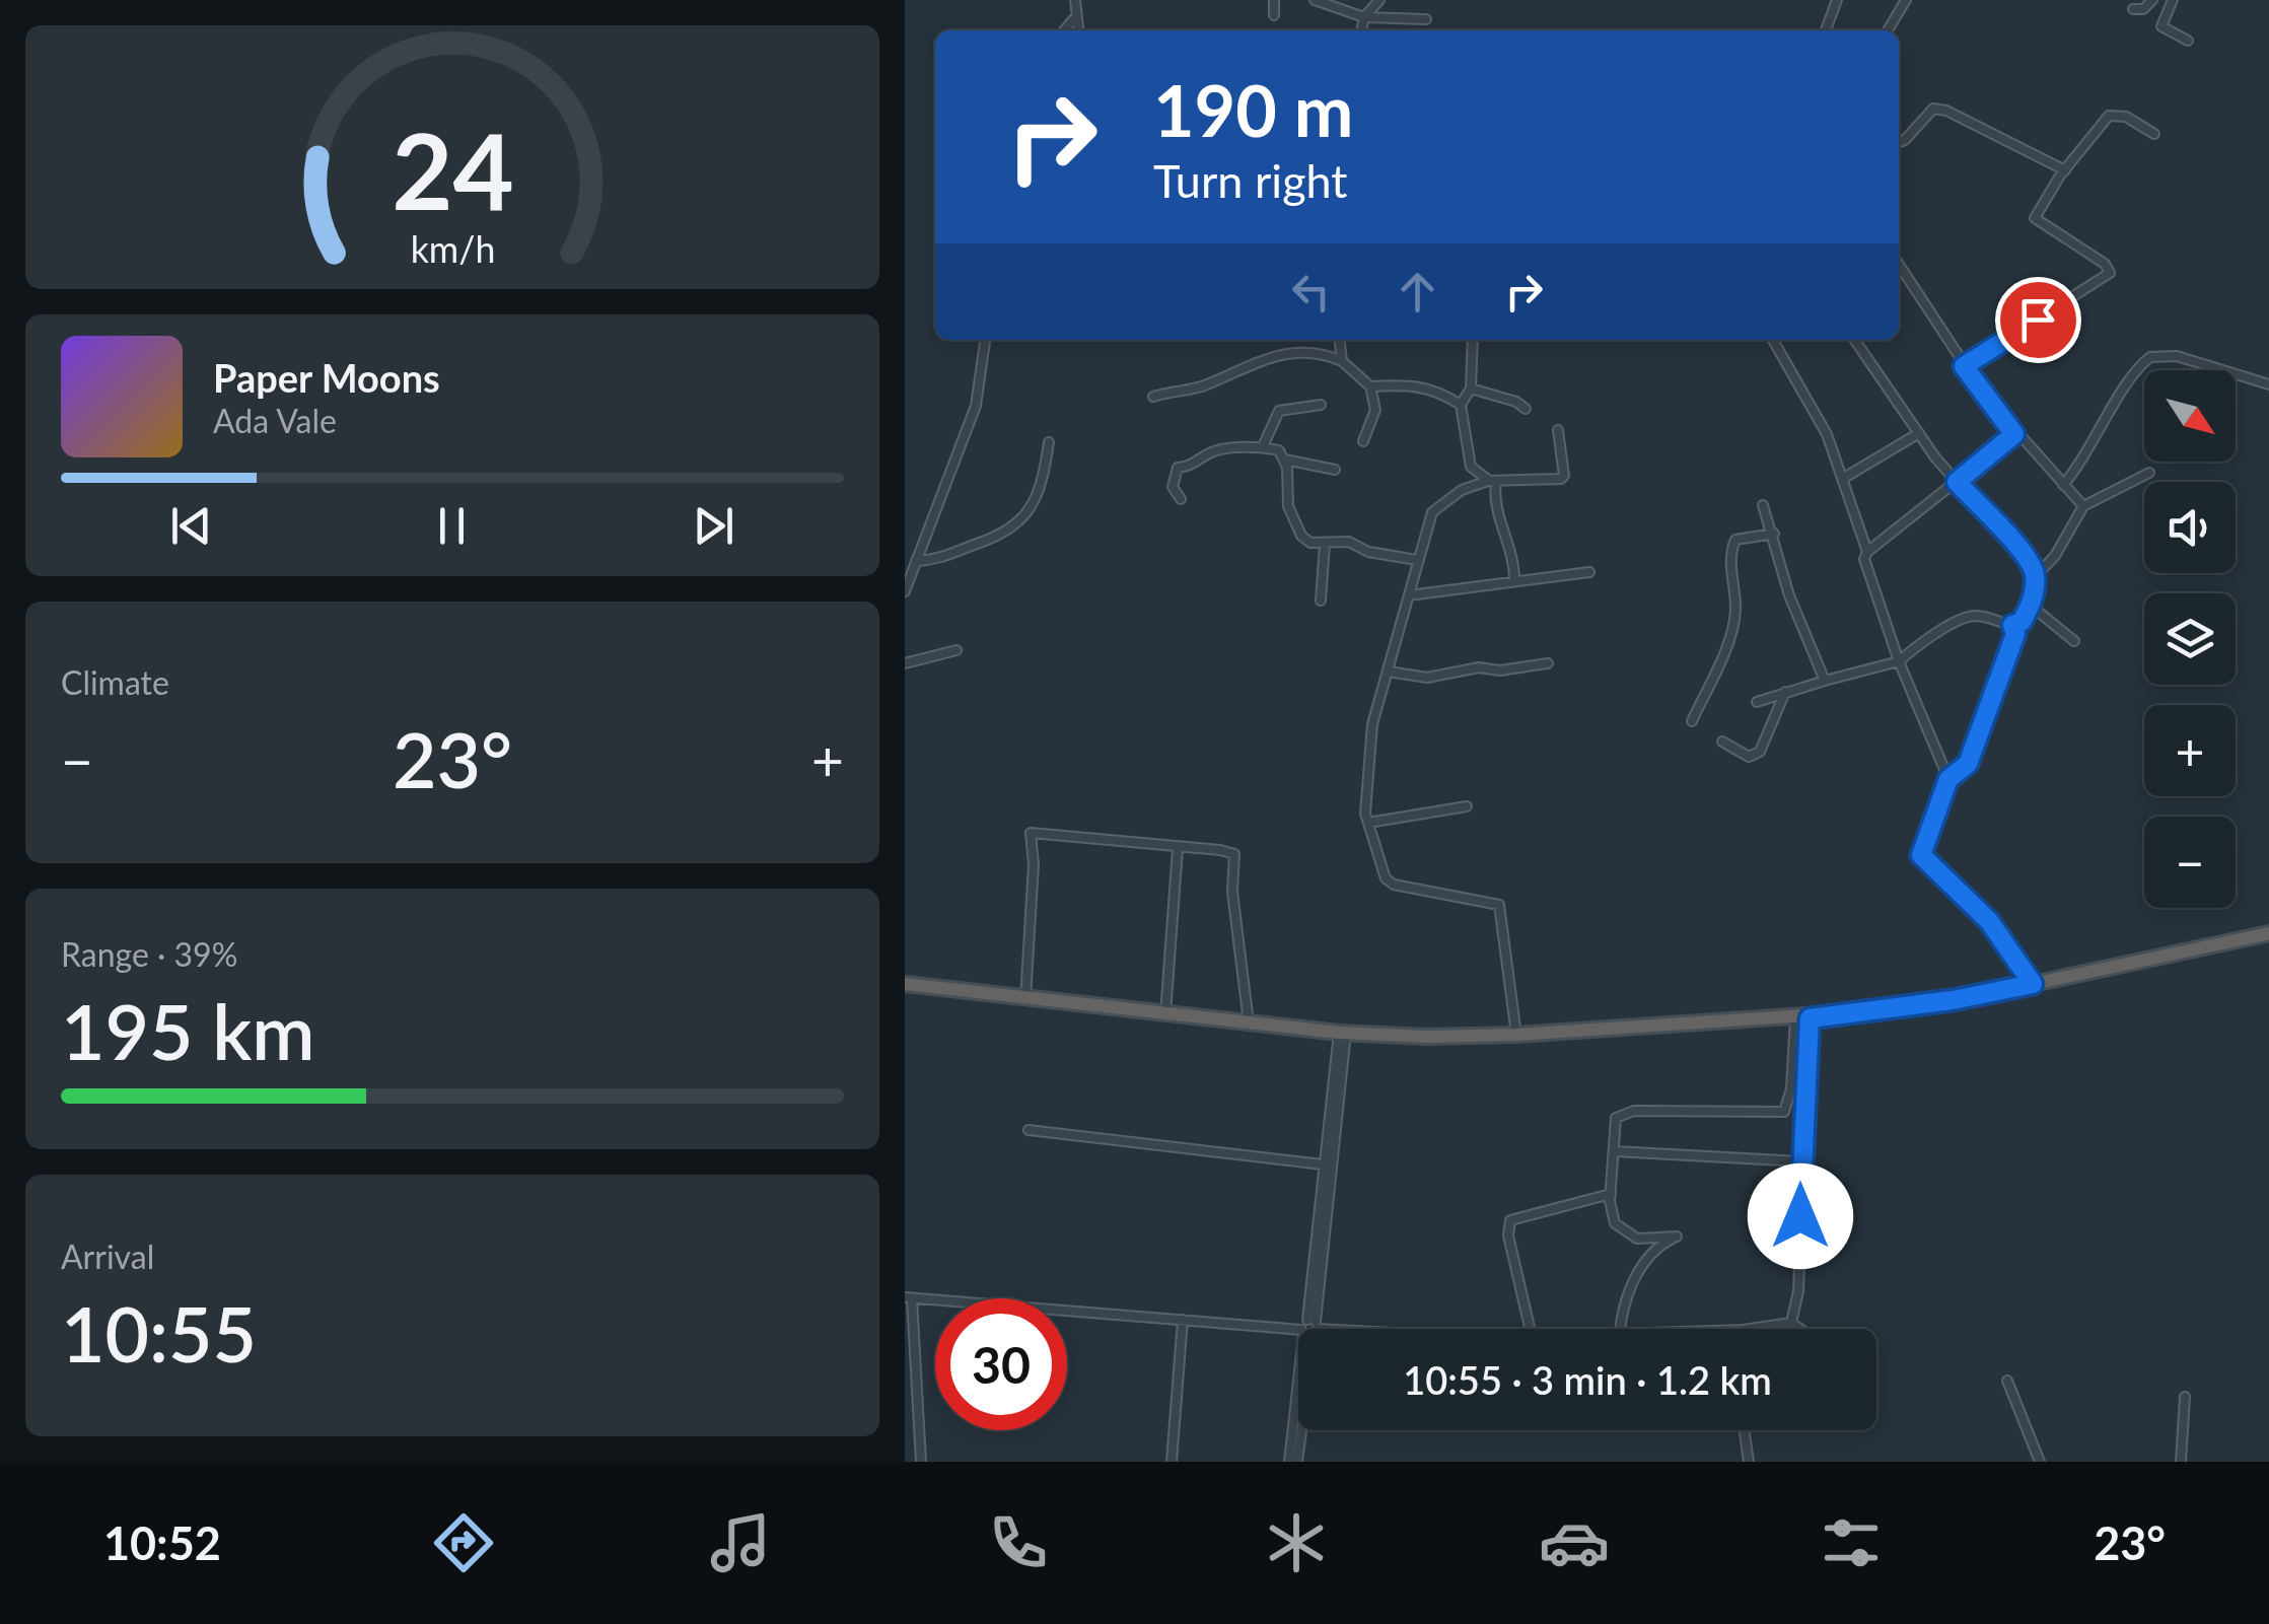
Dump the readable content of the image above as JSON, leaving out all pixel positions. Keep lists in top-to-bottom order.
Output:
{
  "north": "bottom right",
  "page": {
    "turn": ["190 m", "Turn right"],
    "song": ["Paper Moons", "Ada Vale"],
    "map_buttons": ["+", "−"],
    "tile": [
      "Climate",
      ["Range · 39%", "195 km"],
      ["Arrival", "10:55"]
    ],
    "heat": ["−", "23°", "+"],
    "limit": "30",
    "trip": "10:55 · 3 min · 1.2 km",
    "tabs": ["10:52", "23°"],
    "gauge": ["24", "km/h"]
  }
}
